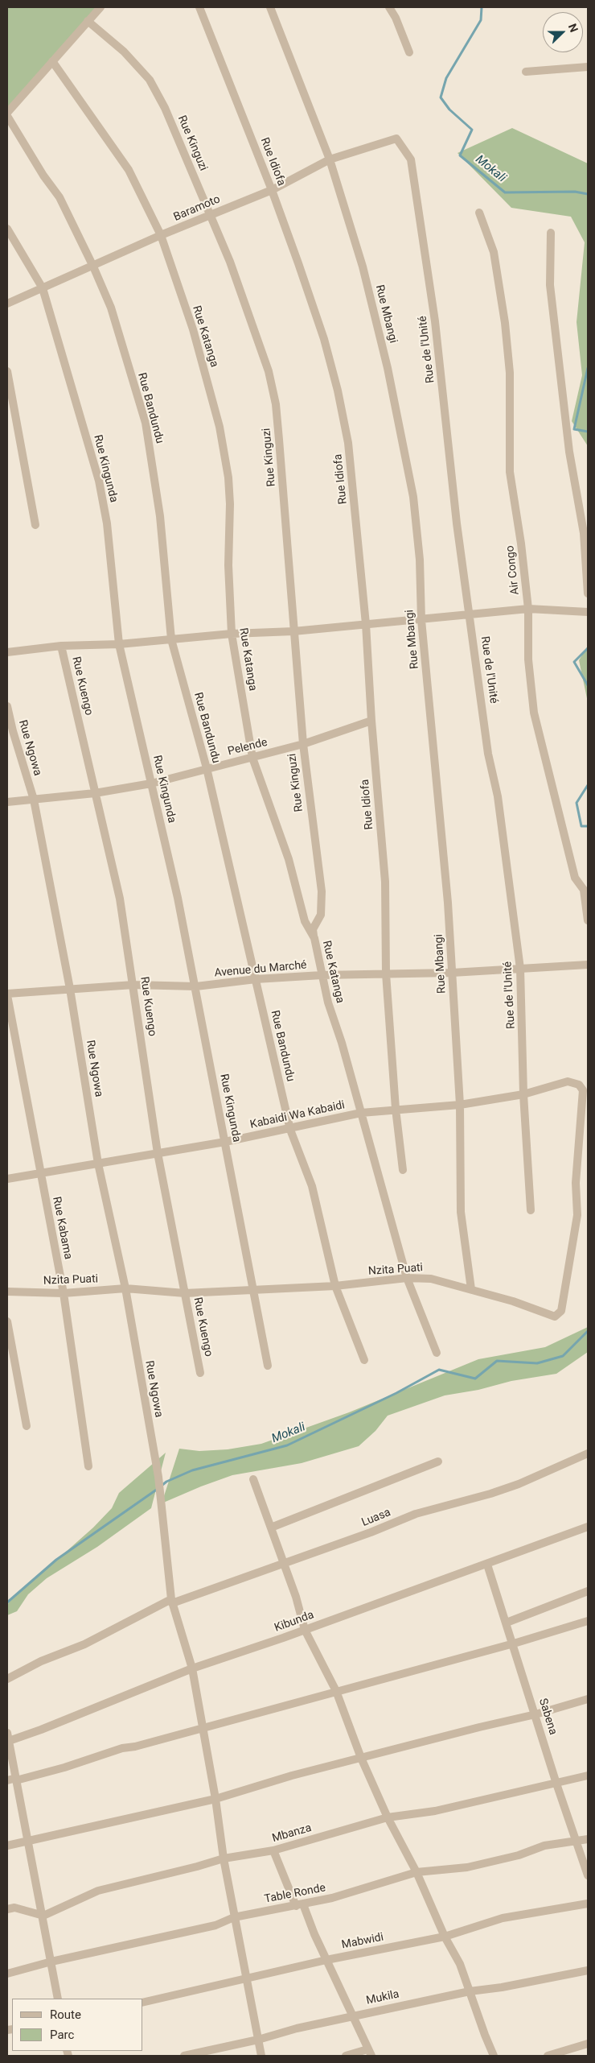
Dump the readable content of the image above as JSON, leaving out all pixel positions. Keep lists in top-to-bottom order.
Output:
{
  "streets": {
    "street": [
      "Rue Kinguzi",
      "Rue Idiofa",
      "Baramoto",
      "Rue Mbangi",
      "Rue Katanga",
      "Rue de l'Unité",
      "Rue Bandundu",
      "Rue Kingunda",
      "Air Congo",
      "Rue Kuengo",
      "Pelende",
      "Rue Ngowa",
      "Avenue du Marché",
      "Kabaidi Wa Kabaidi",
      "Rue Kabama",
      "Nzita Puati",
      "Luasa",
      "Kibunda",
      "Sabena",
      "Mbanza",
      "Table Ronde",
      "Mabwidi",
      "Mukila"
    ]
  },
  "crossings": [
    ["Rue Kinguzi", "Baramoto"],
    ["Rue Kinguzi", "Rue Katanga"],
    ["Rue Kinguzi", "Pelende"],
    ["Rue Idiofa", "Baramoto"],
    ["Rue Idiofa", "Pelende"],
    ["Rue Idiofa", "Avenue du Marché"],
    ["Rue Idiofa", "Kabaidi Wa Kabaidi"],
    ["Baramoto", "Rue Mbangi"],
    ["Baramoto", "Rue Katanga"],
    ["Baramoto", "Rue de l'Unité"],
    ["Baramoto", "Rue Bandundu"],
    ["Baramoto", "Rue Kingunda"],
    ["Rue Mbangi", "Avenue du Marché"],
    ["Rue Mbangi", "Kabaidi Wa Kabaidi"],
    ["Rue Mbangi", "Nzita Puati"],
    ["Rue Katanga", "Pelende"],
    ["Rue Katanga", "Avenue du Marché"],
    ["Rue Katanga", "Kabaidi Wa Kabaidi"],
    ["Rue Katanga", "Nzita Puati"],
    ["Rue de l'Unité", "Avenue du Marché"],
    ["Rue de l'Unité", "Kabaidi Wa Kabaidi"],
    ["Rue Bandundu", "Pelende"],
    ["Rue Bandundu", "Avenue du Marché"],
    ["Rue Bandundu", "Kabaidi Wa Kabaidi"],
    ["Rue Bandundu", "Nzita Puati"],
    ["Rue Kingunda", "Pelende"],
    ["Rue Kingunda", "Avenue du Marché"],
    ["Rue Kingunda", "Kabaidi Wa Kabaidi"],
    ["Rue Kingunda", "Nzita Puati"],
    ["Rue Kuengo", "Pelende"],
    ["Rue Kuengo", "Avenue du Marché"],
    ["Rue Kuengo", "Kabaidi Wa Kabaidi"],
    ["Rue Kuengo", "Nzita Puati"],
    ["Pelende", "Rue Ngowa"],
    ["Rue Ngowa", "Avenue du Marché"],
    ["Rue Ngowa", "Kabaidi Wa Kabaidi"],
    ["Rue Ngowa", "Nzita Puati"],
    ["Rue Ngowa", "Luasa"],
    ["Rue Ngowa", "Kibunda"],
    ["Rue Ngowa", "Mbanza"],
    ["Rue Ngowa", "Table Ronde"],
    ["Rue Ngowa", "Mabwidi"],
    ["Rue Ngowa", "Mukila"],
    ["Avenue du Marché", "Rue Kabama"],
    ["Kabaidi Wa Kabaidi", "Rue Kabama"],
    ["Kabaidi Wa Kabaidi", "Nzita Puati"],
    ["Rue Kabama", "Nzita Puati"],
    ["Kibunda", "Sabena"],
    ["Sabena", "Mbanza"],
    ["Sabena", "Table Ronde"]
  ],
  "water": ["Mokali"],
  "legend": ["Route", "Parc"],
  "north": "right"
}
